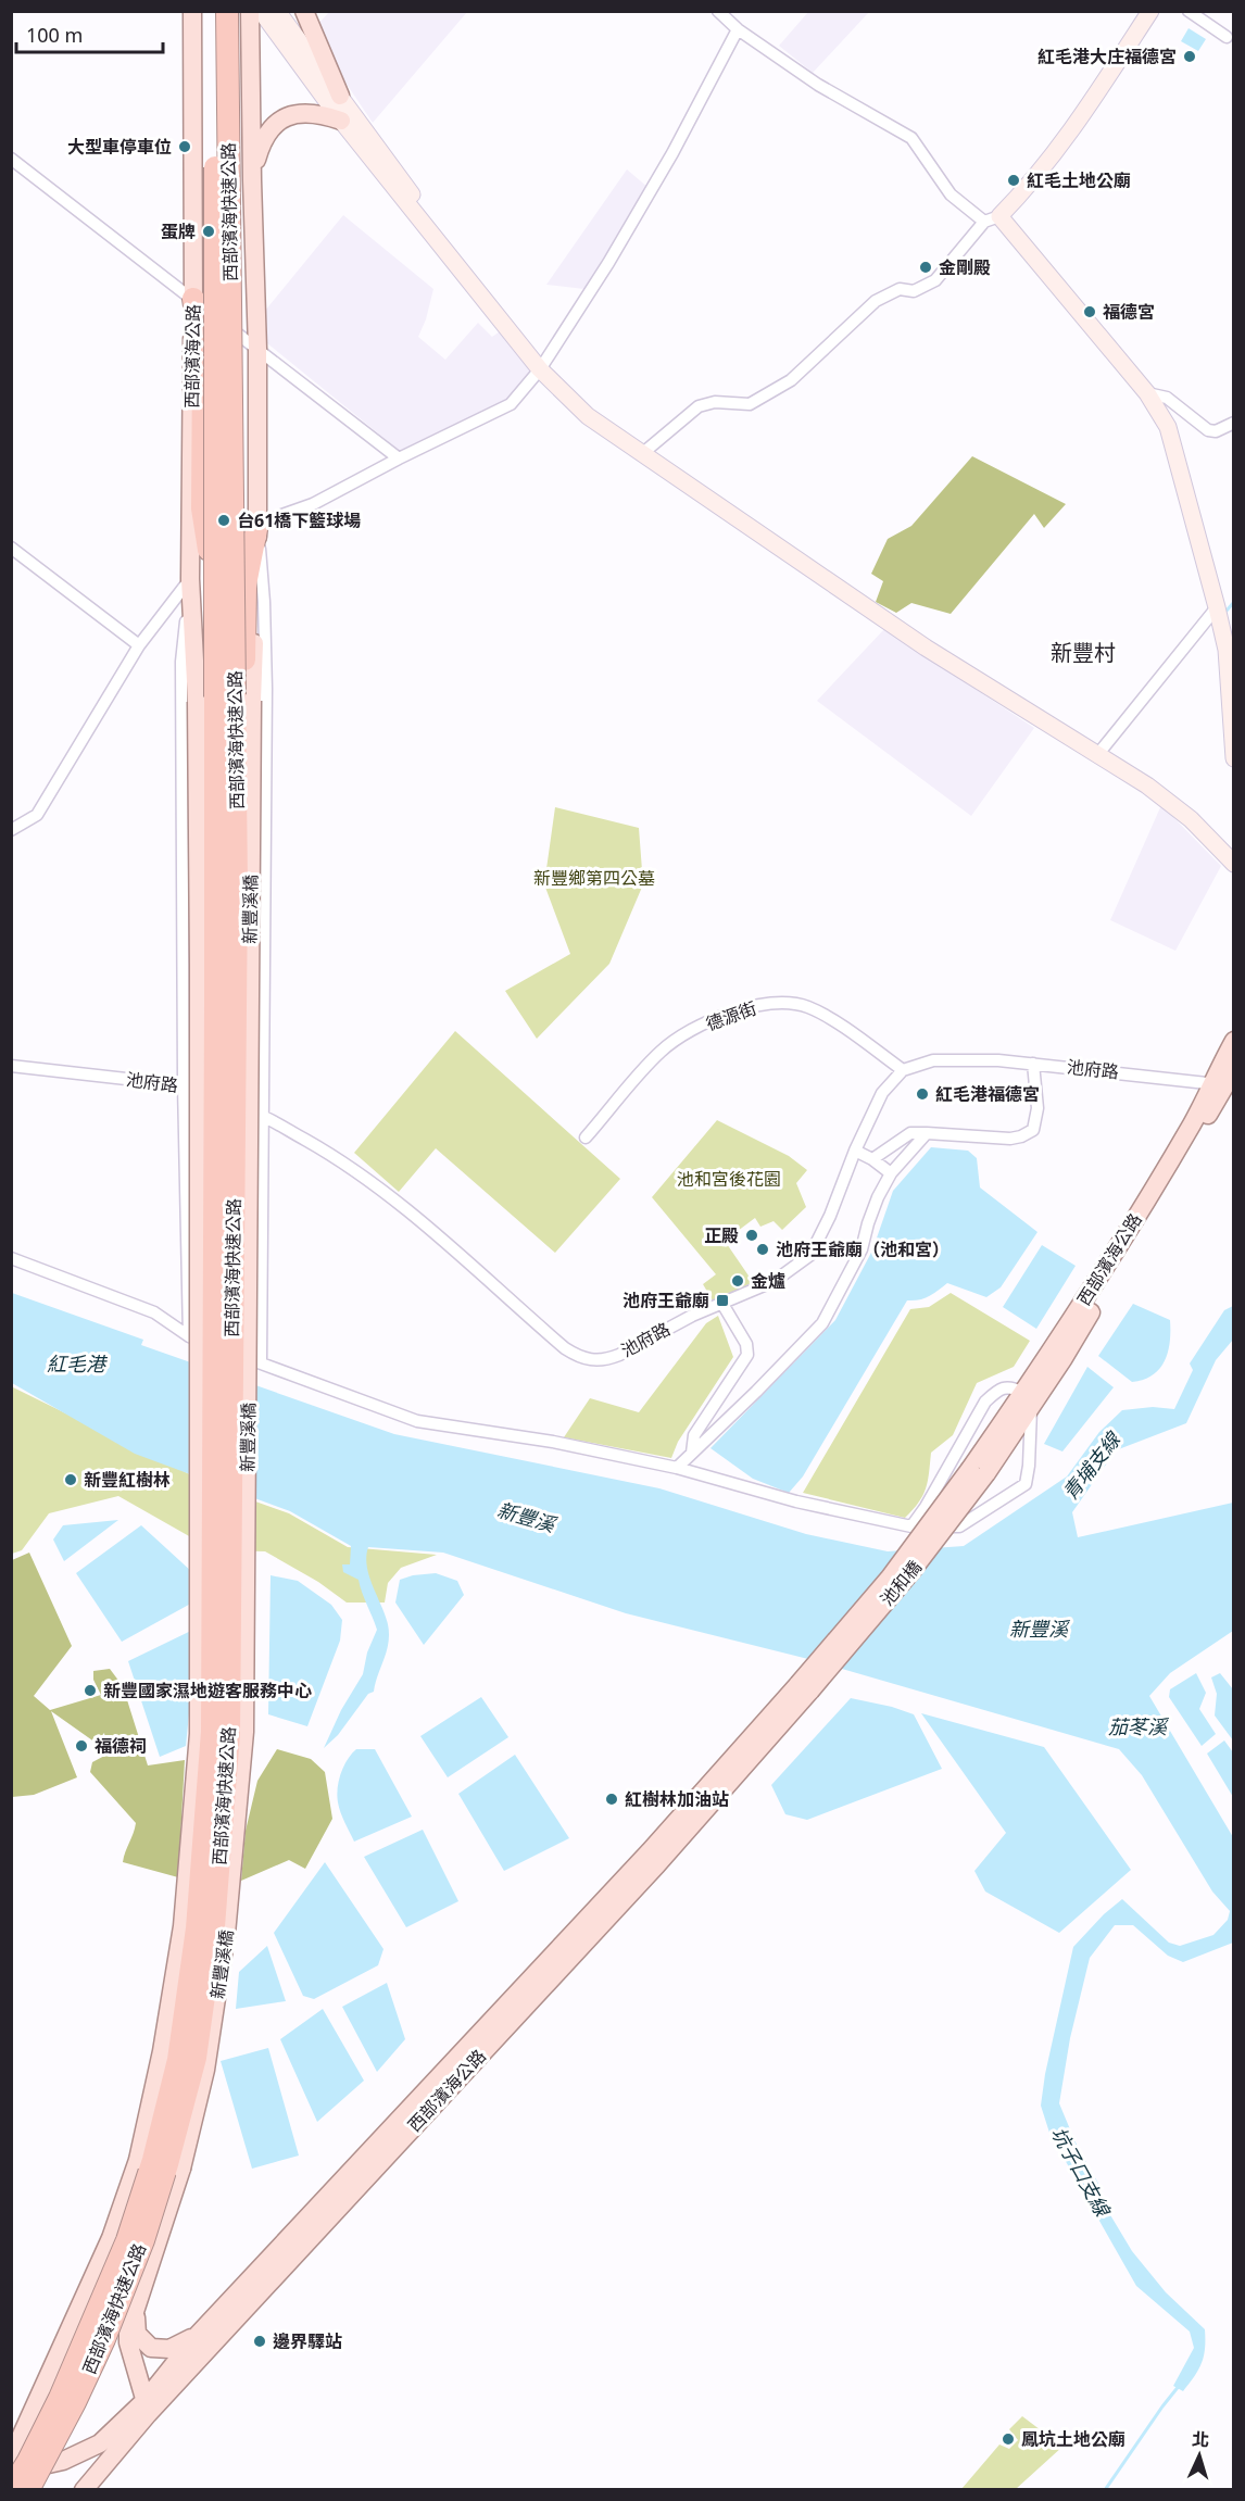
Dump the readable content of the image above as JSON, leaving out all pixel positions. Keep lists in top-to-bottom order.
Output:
{
  "streets": {
    "highway": ["西部濱海快速公路"],
    "main road": ["西部濱海公路", "新豐溪橋", "池和橋"],
    "street": ["德源街", "池府路"]
  },
  "crossings": [
    ["西部濱海公路", "池府路"],
    ["西部濱海公路", "池和橋"],
    ["德源街", "池府路"]
  ],
  "districts": ["新豐村"],
  "water": [
    "紅毛港",
    "青埔支線",
    "新豐溪",
    "茄苳溪",
    "坑子口支線"
  ],
  "parks": ["新豐鄉第四公墓", "池和宮後花園"],
  "places": {
    "other": [
      "紅毛港大庄福德宮",
      "大型車停車位",
      "紅毛土地公廟",
      "蛋牌",
      "金剛殿",
      "福德宮",
      "台61橋下籃球場",
      "紅毛港福德宮",
      "正殿",
      "池府王爺廟（池和宮）",
      "金爐",
      "新豐紅樹林",
      "新豐國家濕地遊客服務中心",
      "福德祠",
      "紅樹林加油站",
      "邊界驛站",
      "鳳坑土地公廟"
    ],
    "transit": ["池府王爺廟"]
  },
  "scale_bar": "100 m",
  "north": "top"
}
